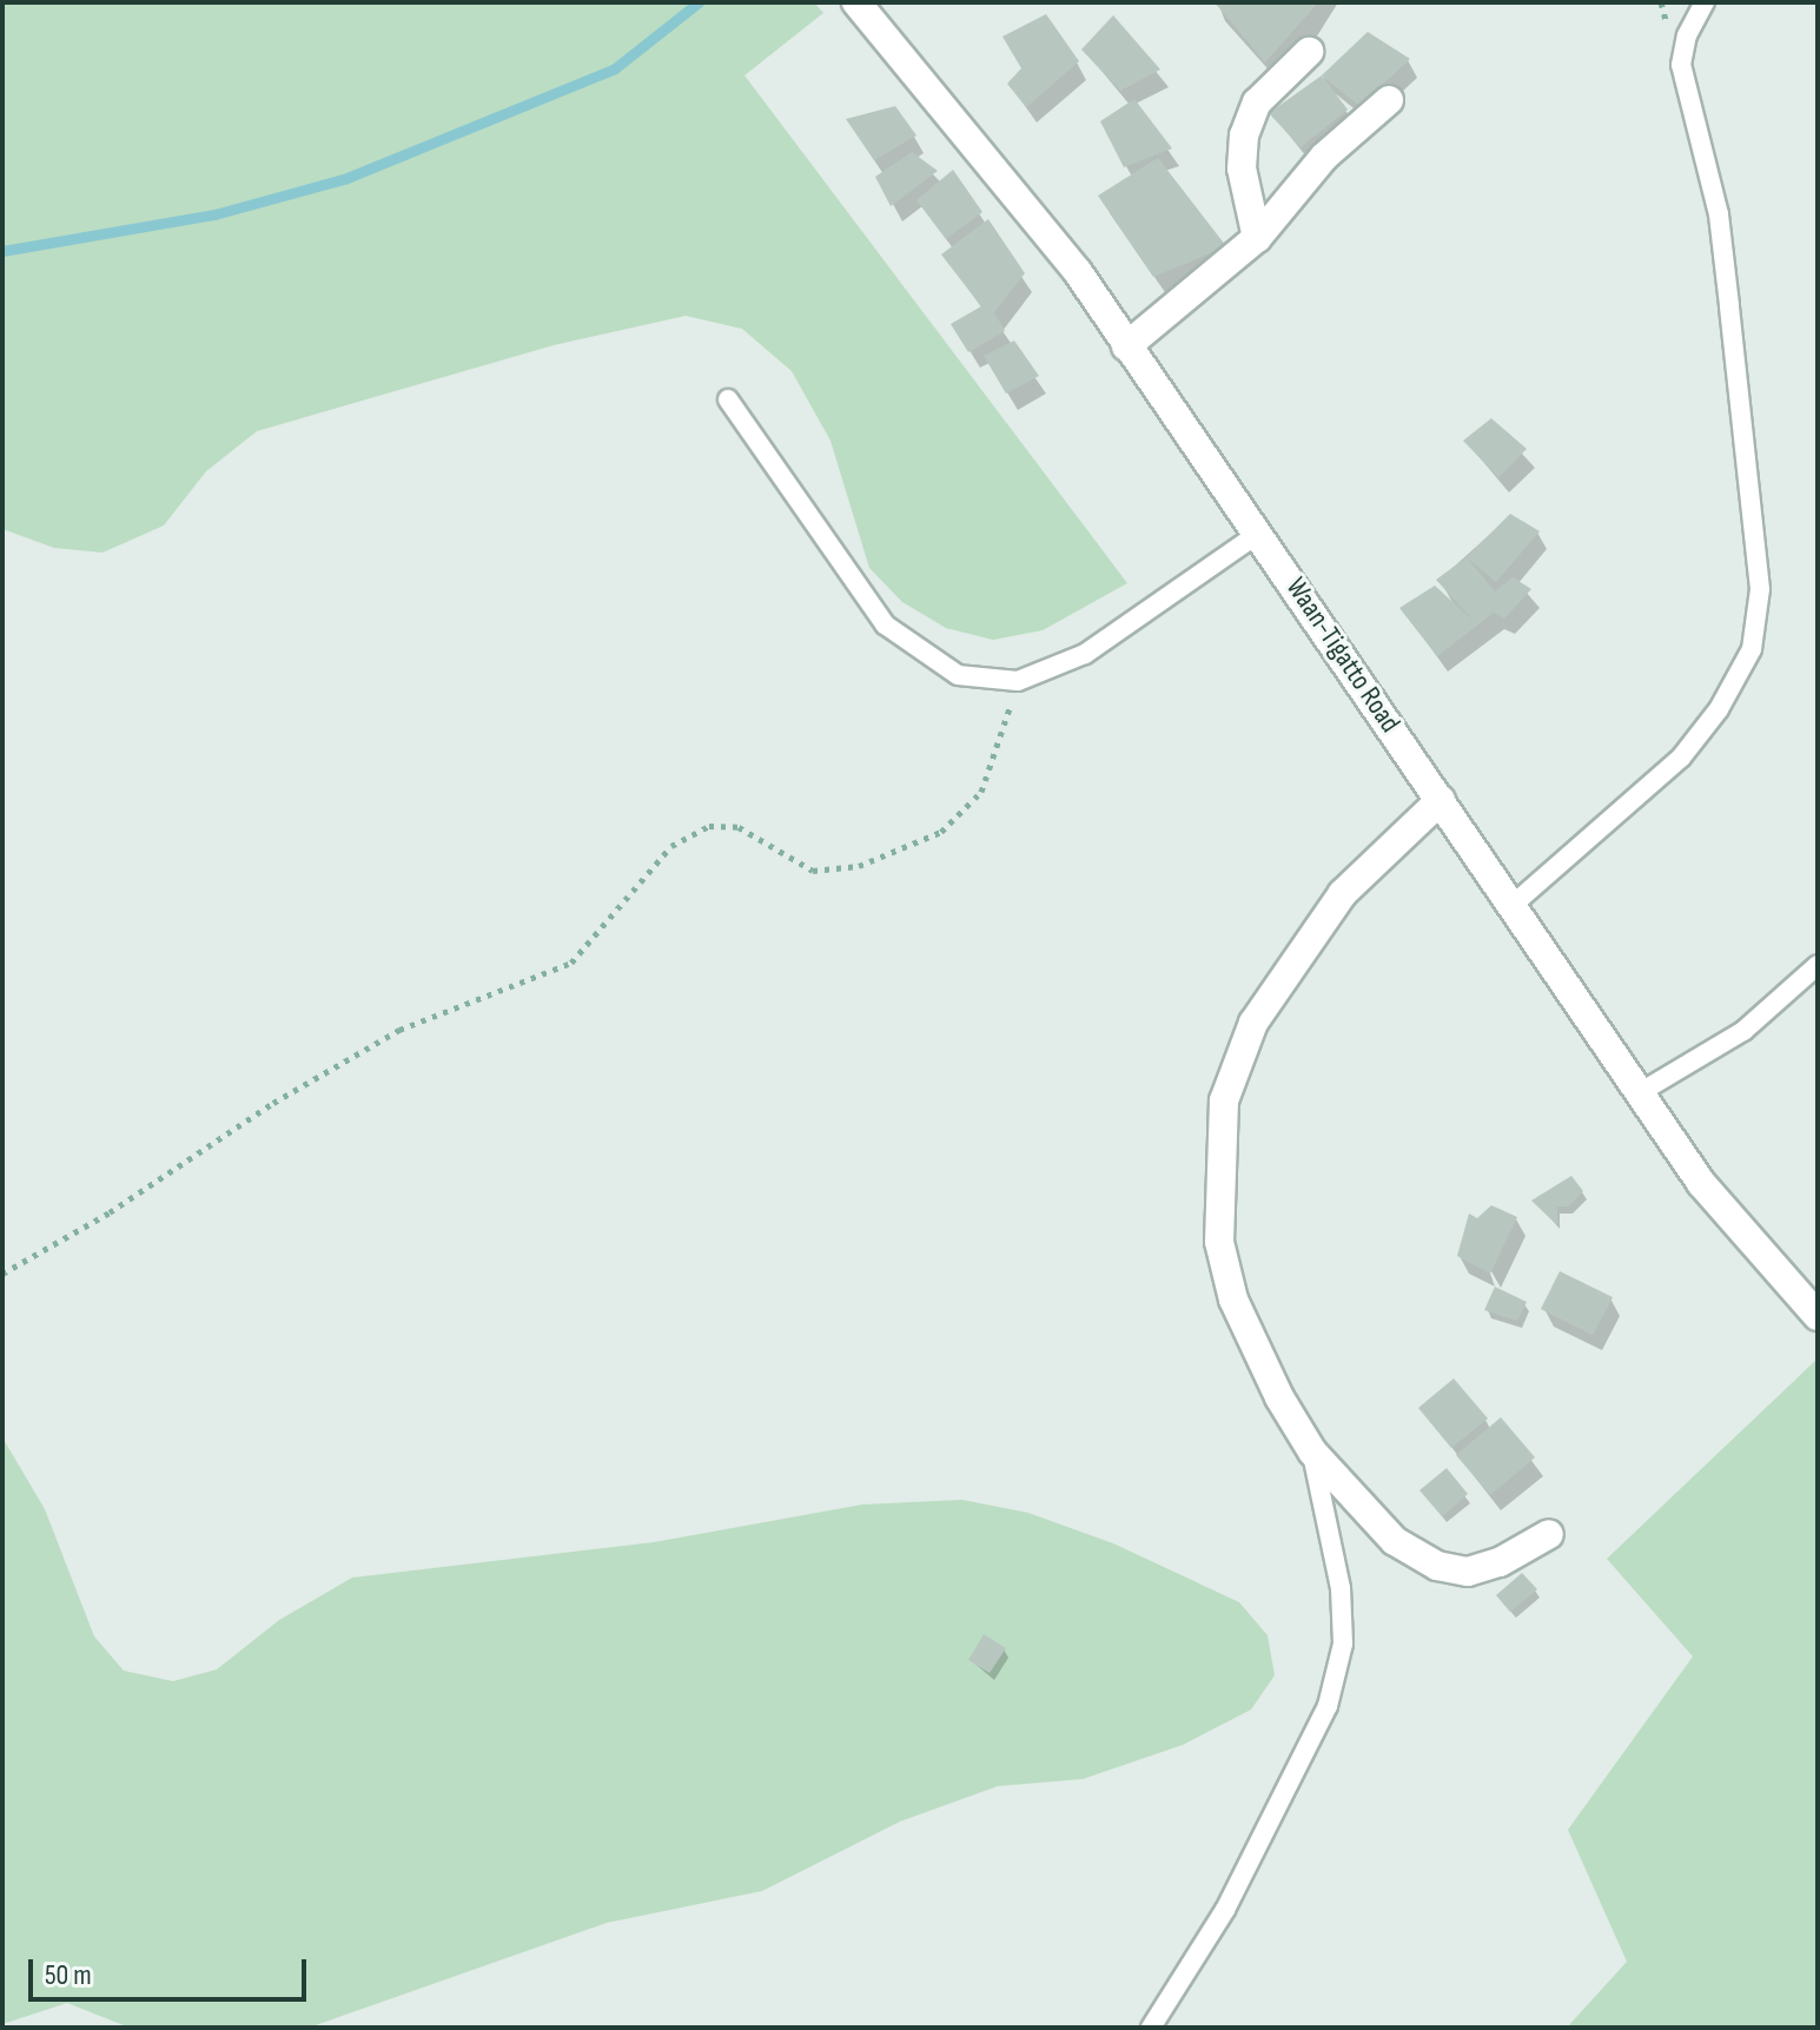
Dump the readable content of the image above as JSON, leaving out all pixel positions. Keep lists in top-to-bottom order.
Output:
{
  "streets": {
    "street": ["Waan-Tigatto Road"]
  },
  "scale_bar": "50 m"
}
